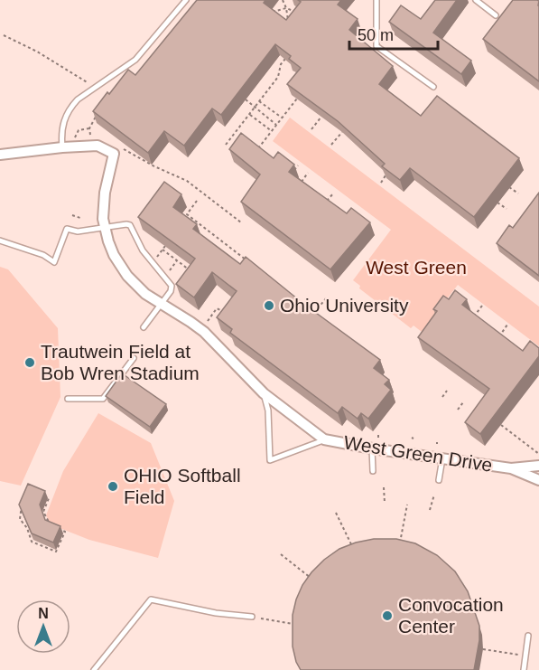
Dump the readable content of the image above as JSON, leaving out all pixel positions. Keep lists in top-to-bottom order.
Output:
{
  "streets": {
    "street": ["West Green Drive"]
  },
  "parks": ["West Green"],
  "places": [
    "Ohio University",
    "Trautwein Field at Bob Wren Stadium",
    "OHIO Softball Field",
    "Convocation Center"
  ],
  "scale_bar": "50 m",
  "north": "top"
}
